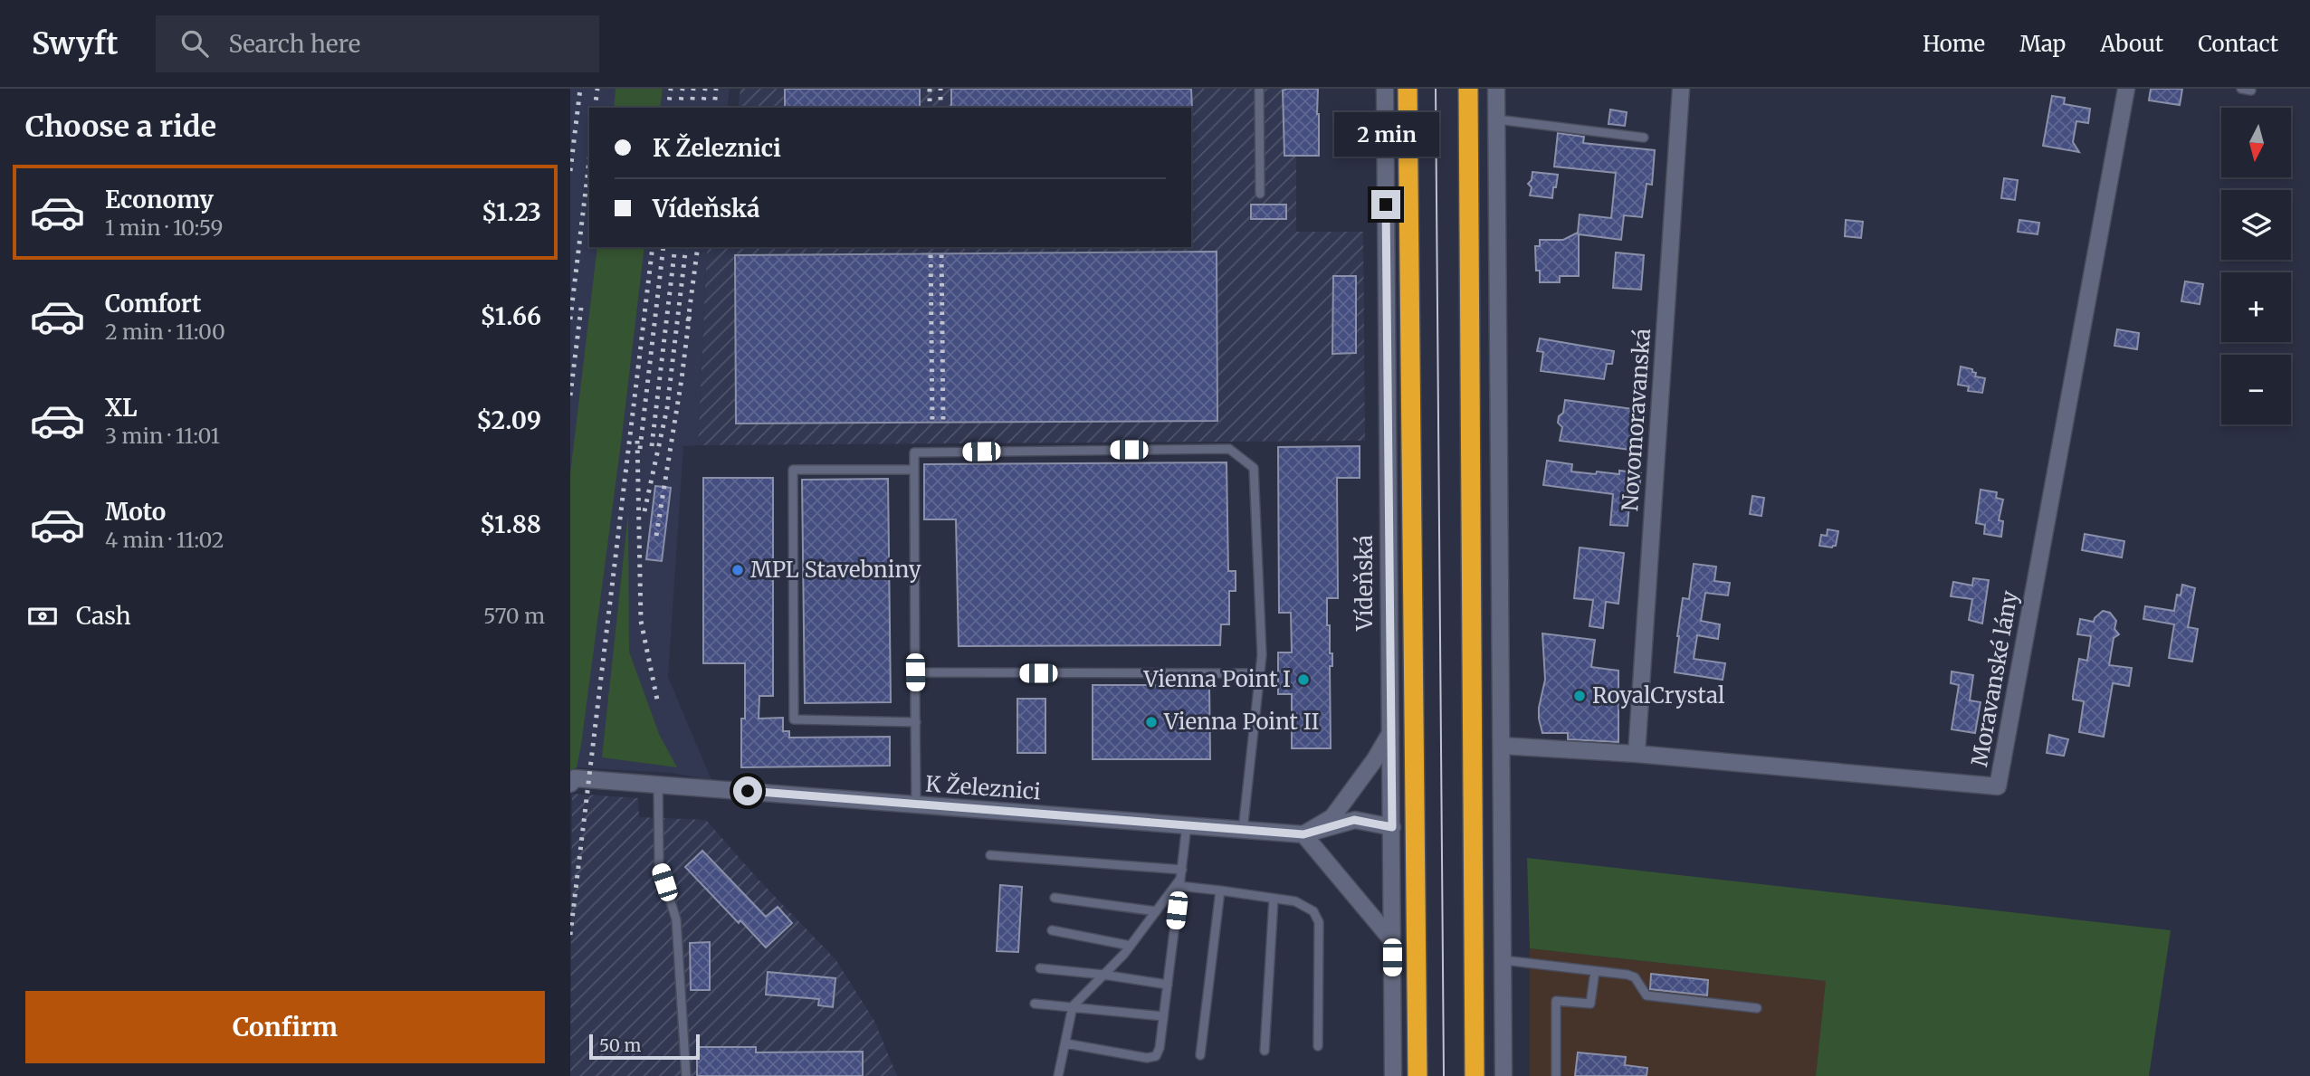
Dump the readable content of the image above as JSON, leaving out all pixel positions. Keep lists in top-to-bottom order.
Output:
{
  "streets": {
    "street": [
      "Novomoravanská",
      "Vídeňská",
      "Moravanské lány",
      "K Železnici"
    ]
  },
  "crossings": [
    ["Novomoravanská", "Moravanské lány"],
    ["Vídeňská", "K Železnici"]
  ],
  "places": [
    "MPL Stavebniny",
    "Vienna Point I",
    "RoyalCrystal",
    "Vienna Point II"
  ],
  "scale_bar": "50 m",
  "north": "bottom",
  "page": {
    "header": "Swyft",
    "search": "Search here",
    "nav": [
      "Home",
      "Map",
      "About",
      "Contact"
    ],
    "heading": "Choose a ride",
    "map_buttons": ["+", "−"],
    "banner": ["K Železnici", "Vídeňská"],
    "bubble": "2 min",
    "list": [
      {
        "name": "Economy",
        "note": "1 min · 10:59",
        "value": "$1.23"
      },
      {
        "name": "Comfort",
        "note": "2 min · 11:00",
        "value": "$1.66"
      },
      {
        "name": "XL",
        "note": "3 min · 11:01",
        "value": "$2.09"
      },
      {
        "name": "Moto",
        "note": "4 min · 11:02",
        "value": "$1.88"
      }
    ],
    "pay": ["Cash", "570 m"],
    "buttons": "Confirm",
    "scale": "50 m"
  }
}
